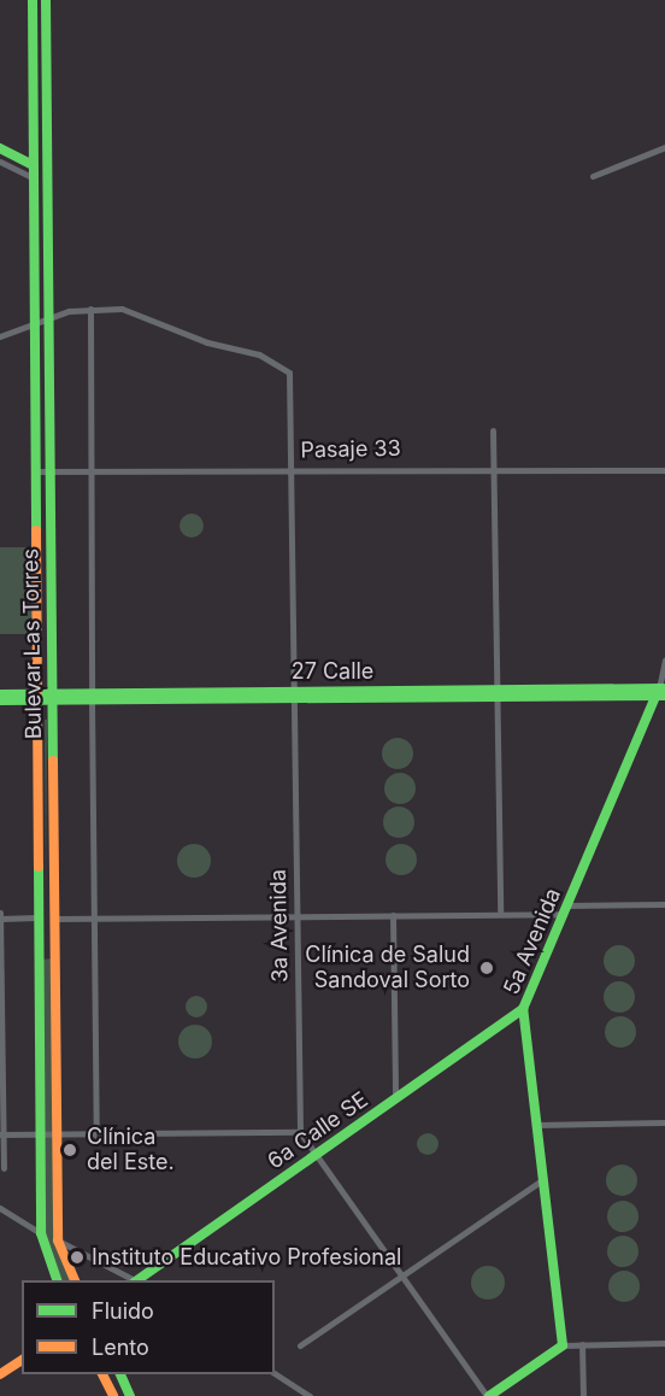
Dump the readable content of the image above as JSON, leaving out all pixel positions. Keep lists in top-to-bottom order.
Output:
{
  "streets": {
    "street": [
      "Pasaje 33",
      "Bulevar Las Torres",
      "27 Calle",
      "3a Avenida",
      "5a Avenida",
      "6a Calle SE"
    ]
  },
  "crossings": [
    ["Pasaje 33", "Bulevar Las Torres"],
    ["Pasaje 33", "3a Avenida"],
    ["Bulevar Las Torres", "27 Calle"],
    ["27 Calle", "3a Avenida"],
    ["27 Calle", "5a Avenida"],
    ["5a Avenida", "6a Calle SE"]
  ],
  "places": ["Clínica de Salud Sandoval Sorto", "Clínica del Este.", "Instituto Educativo Profesional"],
  "legend": ["Fluido", "Lento"]
}
